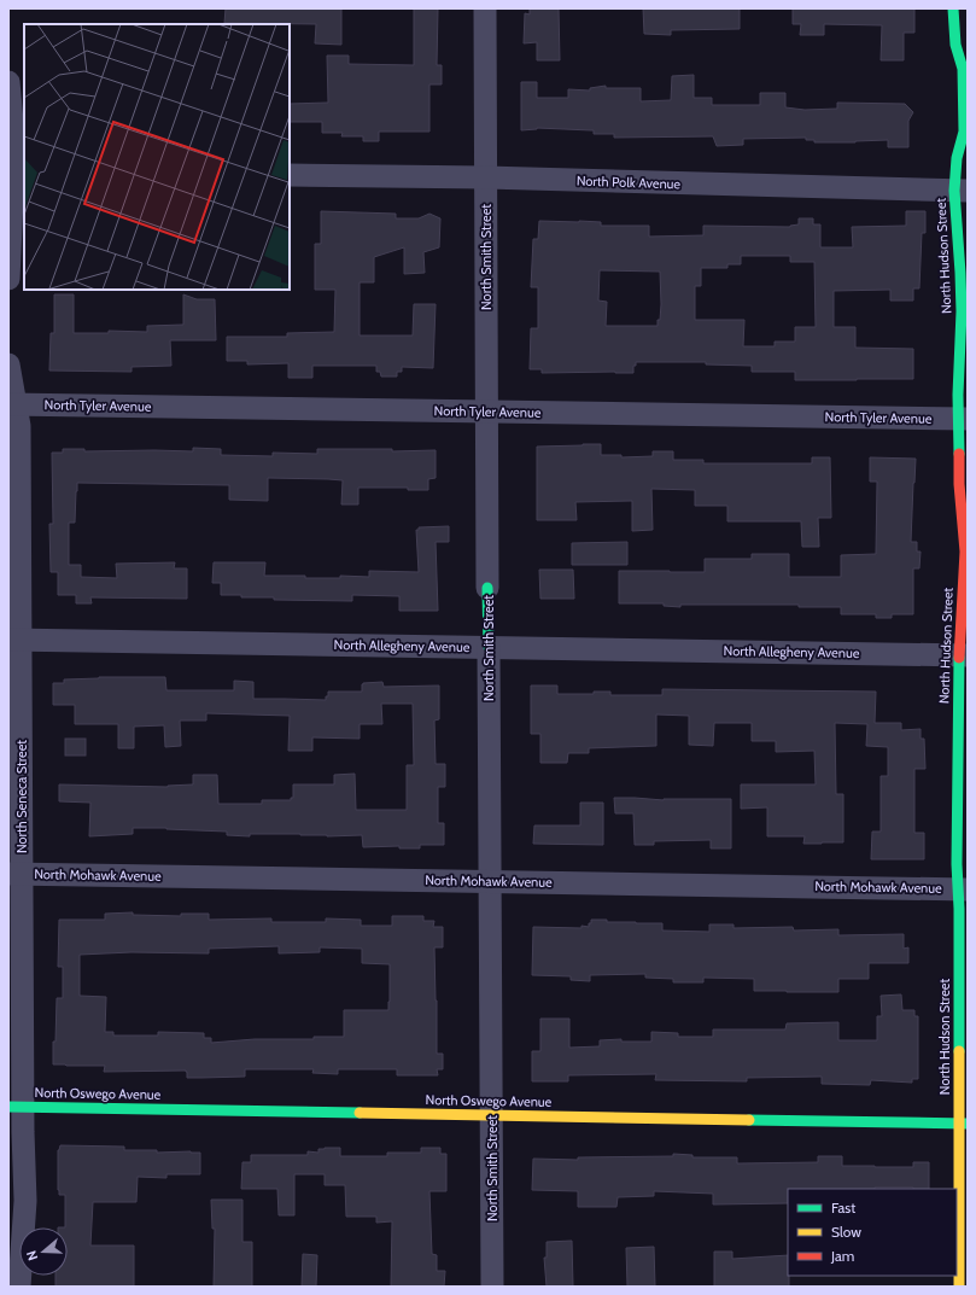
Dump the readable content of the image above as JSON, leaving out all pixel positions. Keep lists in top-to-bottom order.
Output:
{
  "streets": {
    "street": [
      "North Polk Avenue",
      "North Hudson Street",
      "North Smith Street",
      "North Tyler Avenue",
      "North Allegheny Avenue",
      "North Seneca Street",
      "North Mohawk Avenue",
      "North Oswego Avenue"
    ]
  },
  "crossings": [
    ["North Polk Avenue", "North Hudson Street"],
    ["North Polk Avenue", "North Smith Street"],
    ["North Hudson Street", "North Tyler Avenue"],
    ["North Hudson Street", "North Allegheny Avenue"],
    ["North Hudson Street", "North Mohawk Avenue"],
    ["North Hudson Street", "North Oswego Avenue"],
    ["North Smith Street", "North Tyler Avenue"],
    ["North Smith Street", "North Allegheny Avenue"],
    ["North Smith Street", "North Mohawk Avenue"],
    ["North Smith Street", "North Oswego Avenue"],
    ["North Tyler Avenue", "North Seneca Street"],
    ["North Allegheny Avenue", "North Seneca Street"],
    ["North Seneca Street", "North Mohawk Avenue"],
    ["North Seneca Street", "North Oswego Avenue"]
  ],
  "legend": ["Fast", "Slow", "Jam"],
  "north": "left"
}
